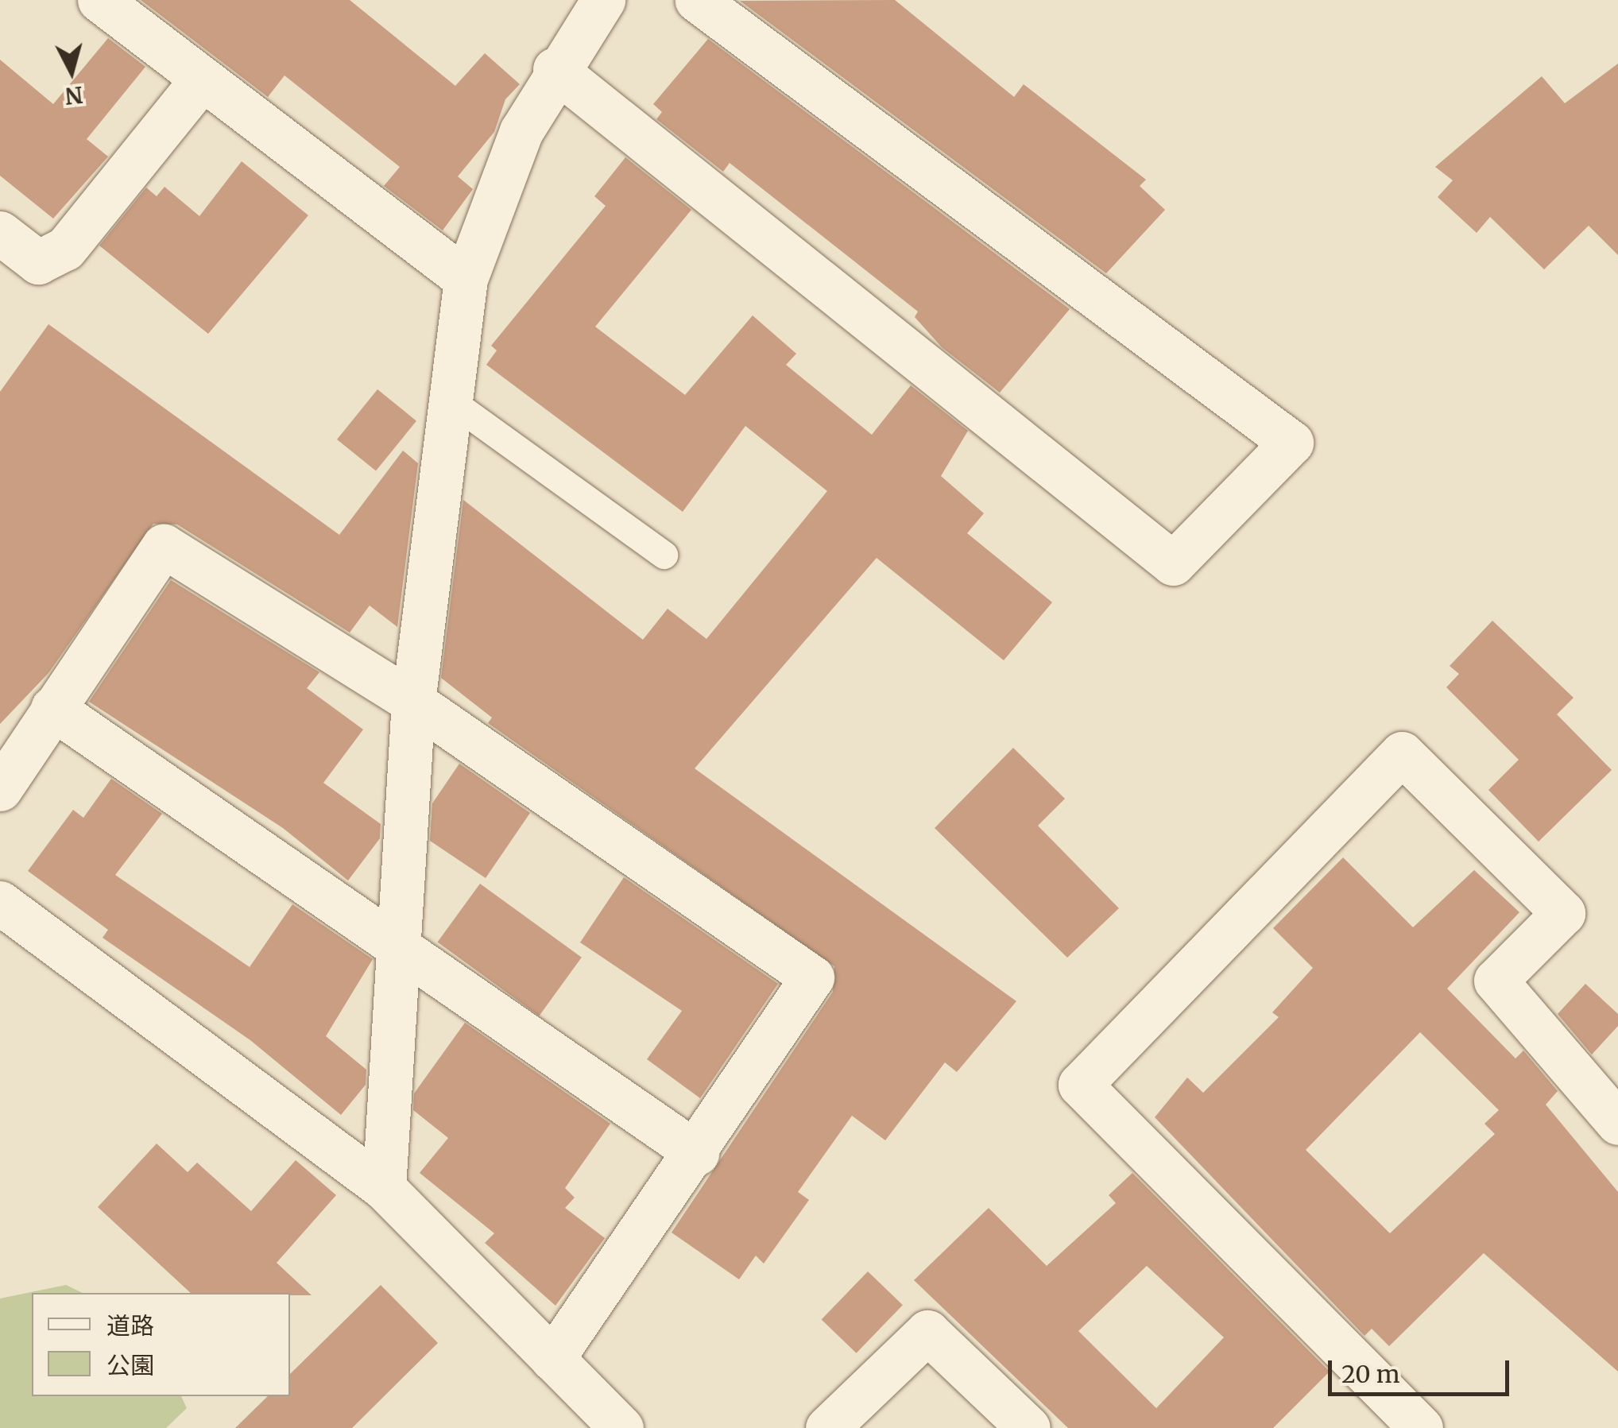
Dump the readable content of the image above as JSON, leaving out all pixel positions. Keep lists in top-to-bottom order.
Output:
{
  "legend": ["道路", "公園"],
  "scale_bar": "20 m",
  "north": "bottom"
}
